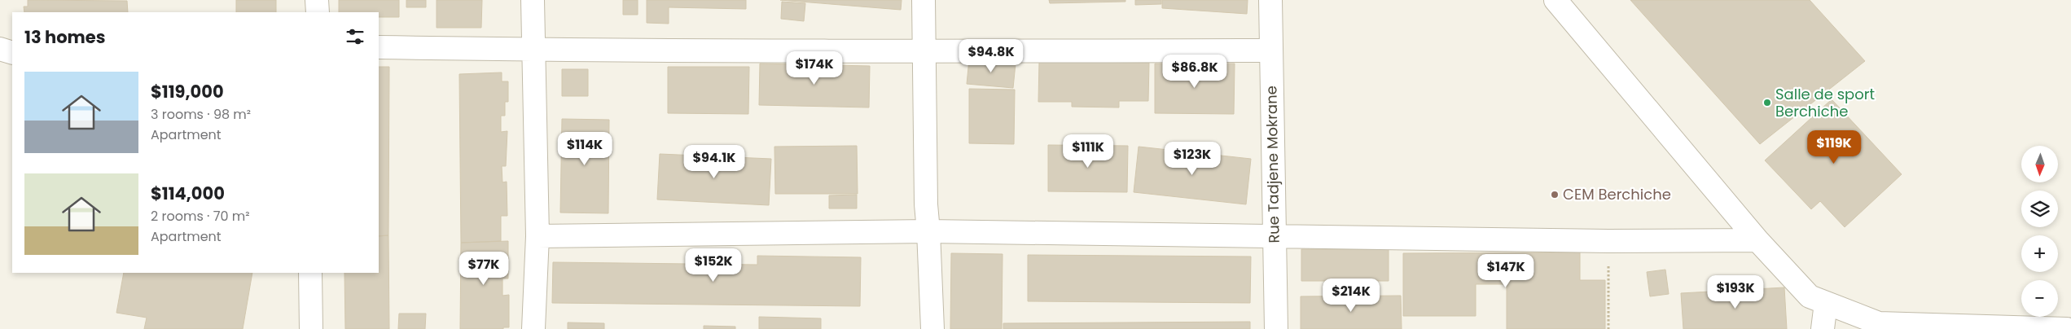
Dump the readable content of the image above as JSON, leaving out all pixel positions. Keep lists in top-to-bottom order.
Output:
{
  "streets": {
    "street": ["Rue Tadjene Mokrane"]
  },
  "places": ["Salle de sport Berchiche", "CEM Berchiche"],
  "north": "bottom",
  "page": {
    "heading": "13 homes",
    "price": [
      "$94.8K",
      "$174K",
      "$86.8K",
      "$119K",
      "$114K",
      "$111K",
      "$123K",
      "$94.1K",
      "$152K",
      "$77K",
      "$147K",
      "$193K",
      "$214K"
    ],
    "list": [
      {
        "name": "$119,000",
        "note": "3 rooms · 98 m² · Apartment"
      },
      {
        "name": "$114,000",
        "note": "2 rooms · 70 m² · Apartment"
      }
    ],
    "map_buttons": ["+", "−"]
  }
}
